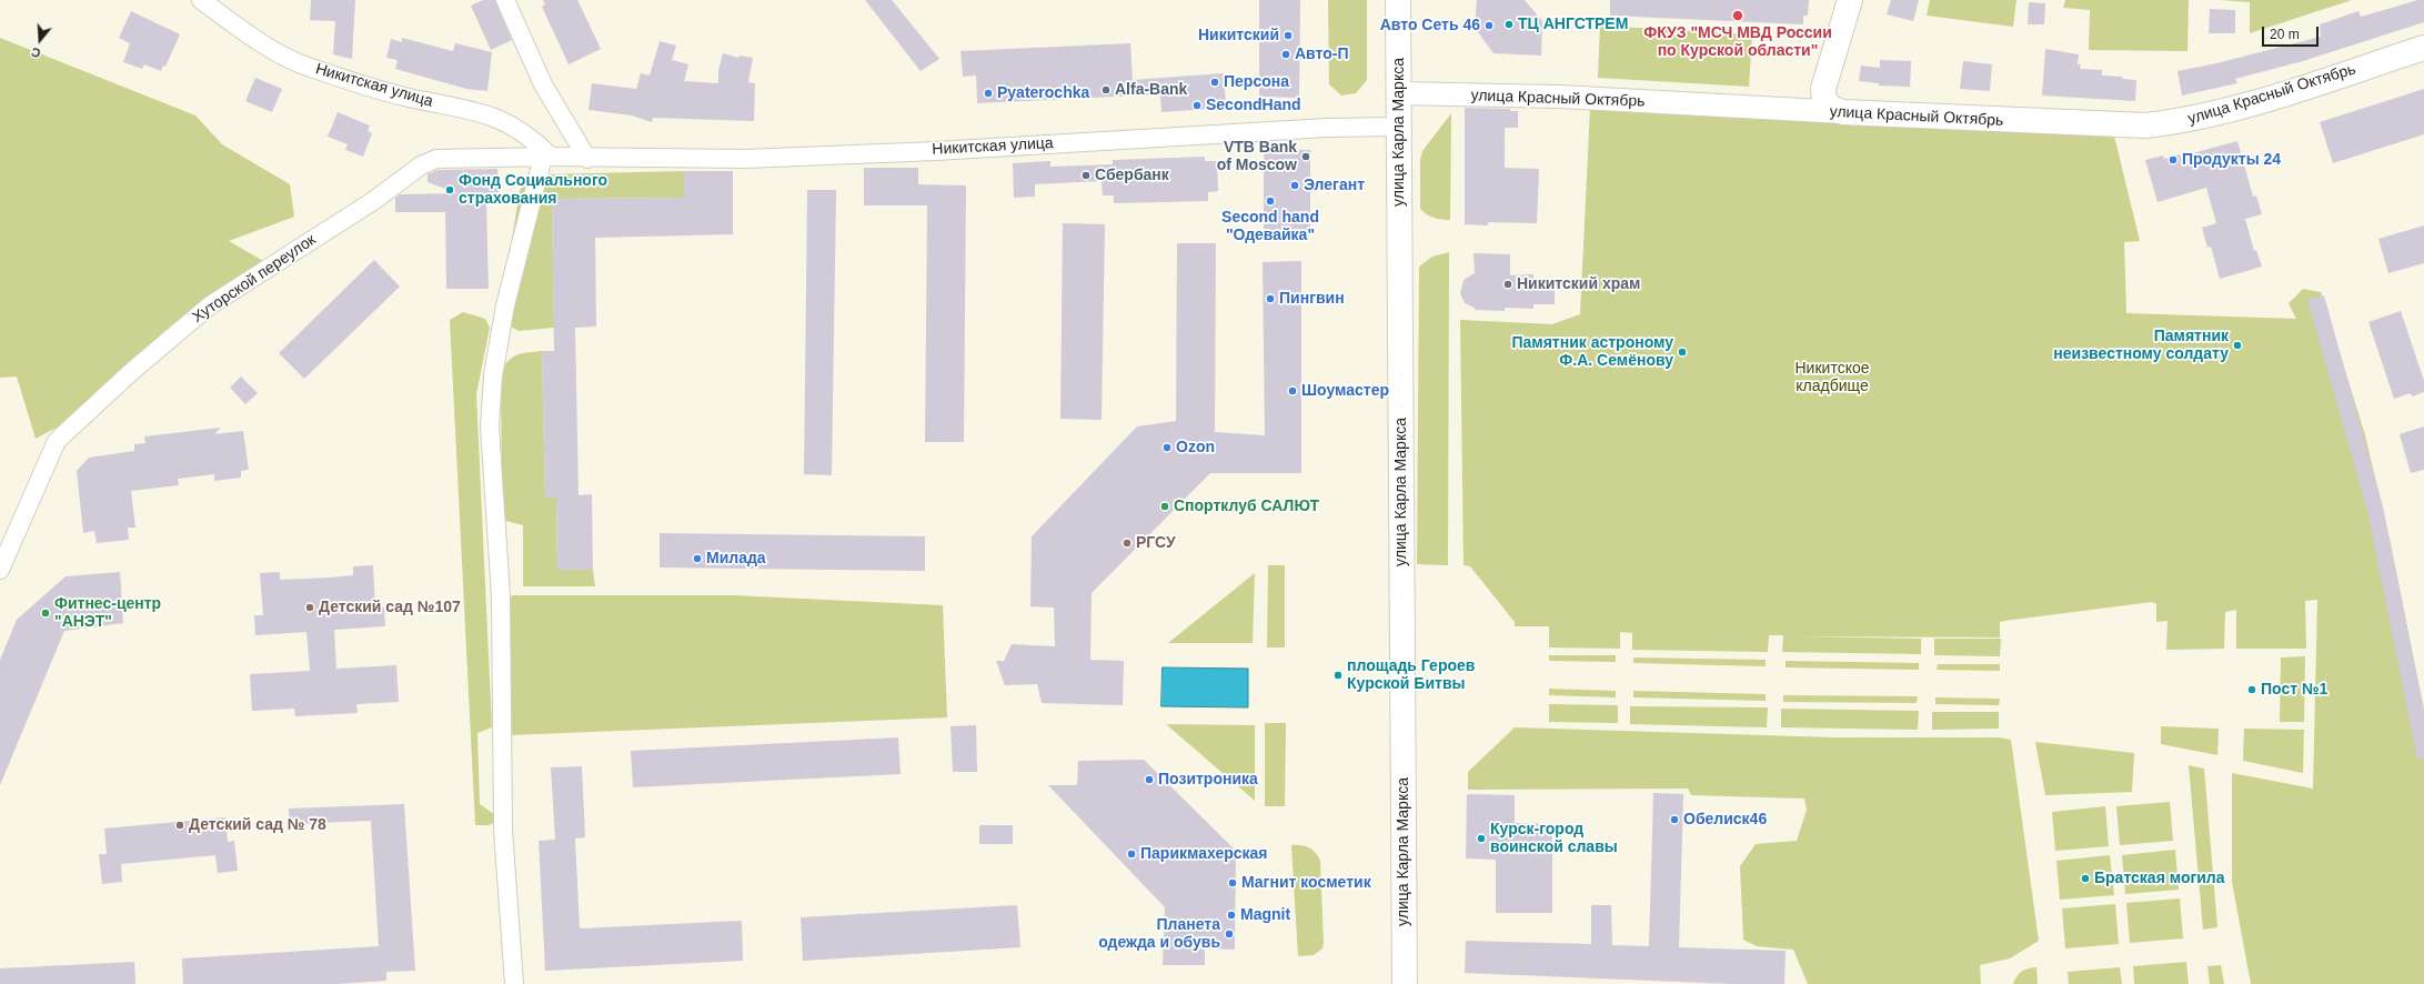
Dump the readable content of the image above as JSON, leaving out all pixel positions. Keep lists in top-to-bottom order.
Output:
{
  "streets": {
    "main road": ["улица Красный Октябрь", "улица Карла Маркса"],
    "street": ["Никитская улица", "Хуторской переулок"]
  },
  "crossings": [
    ["Никитская улица", "улица Карла Маркса"],
    ["Никитская улица", "Хуторской переулок"],
    ["улица Красный Октябрь", "улица Карла Маркса"]
  ],
  "parks": ["Никитское кладбище"],
  "places": [
    "ФКУЗ \"МСЧ МВД России по Курской области\"",
    "ТЦ АНГСТРЕМ",
    "Авто Сеть 46",
    "Никитский",
    "Авто-П",
    "Персона",
    "Alfa-Bank",
    "Pyaterochka",
    "SecondHand",
    "VTB Bank of Moscow",
    "Продукты 24",
    "Сбербанк",
    "Элегант",
    "Фонд Социального страхования",
    "Second hand \"Одевайка\"",
    "Никитский храм",
    "Пингвин",
    "Памятник неизвестному солдату",
    "Памятник астроному Ф.А. Семёнову",
    "Шоумастер",
    "Ozon",
    "Спортклуб САЛЮТ",
    "РГСУ",
    "Милада",
    "Детский сад №107",
    "Фитнес-центр \"АНЭТ\"",
    "площадь Героев Курской Битвы",
    "Пост №1",
    "Позитроника",
    "Обелиск46",
    "Детский сад № 78",
    "Курск-город воинской славы",
    "Парикмахерская",
    "Братская могила",
    "Магнит косметик",
    "Magnit",
    "Планета одежда и обувь"
  ],
  "scale_bar": "20 m",
  "north": "bottom"
}
